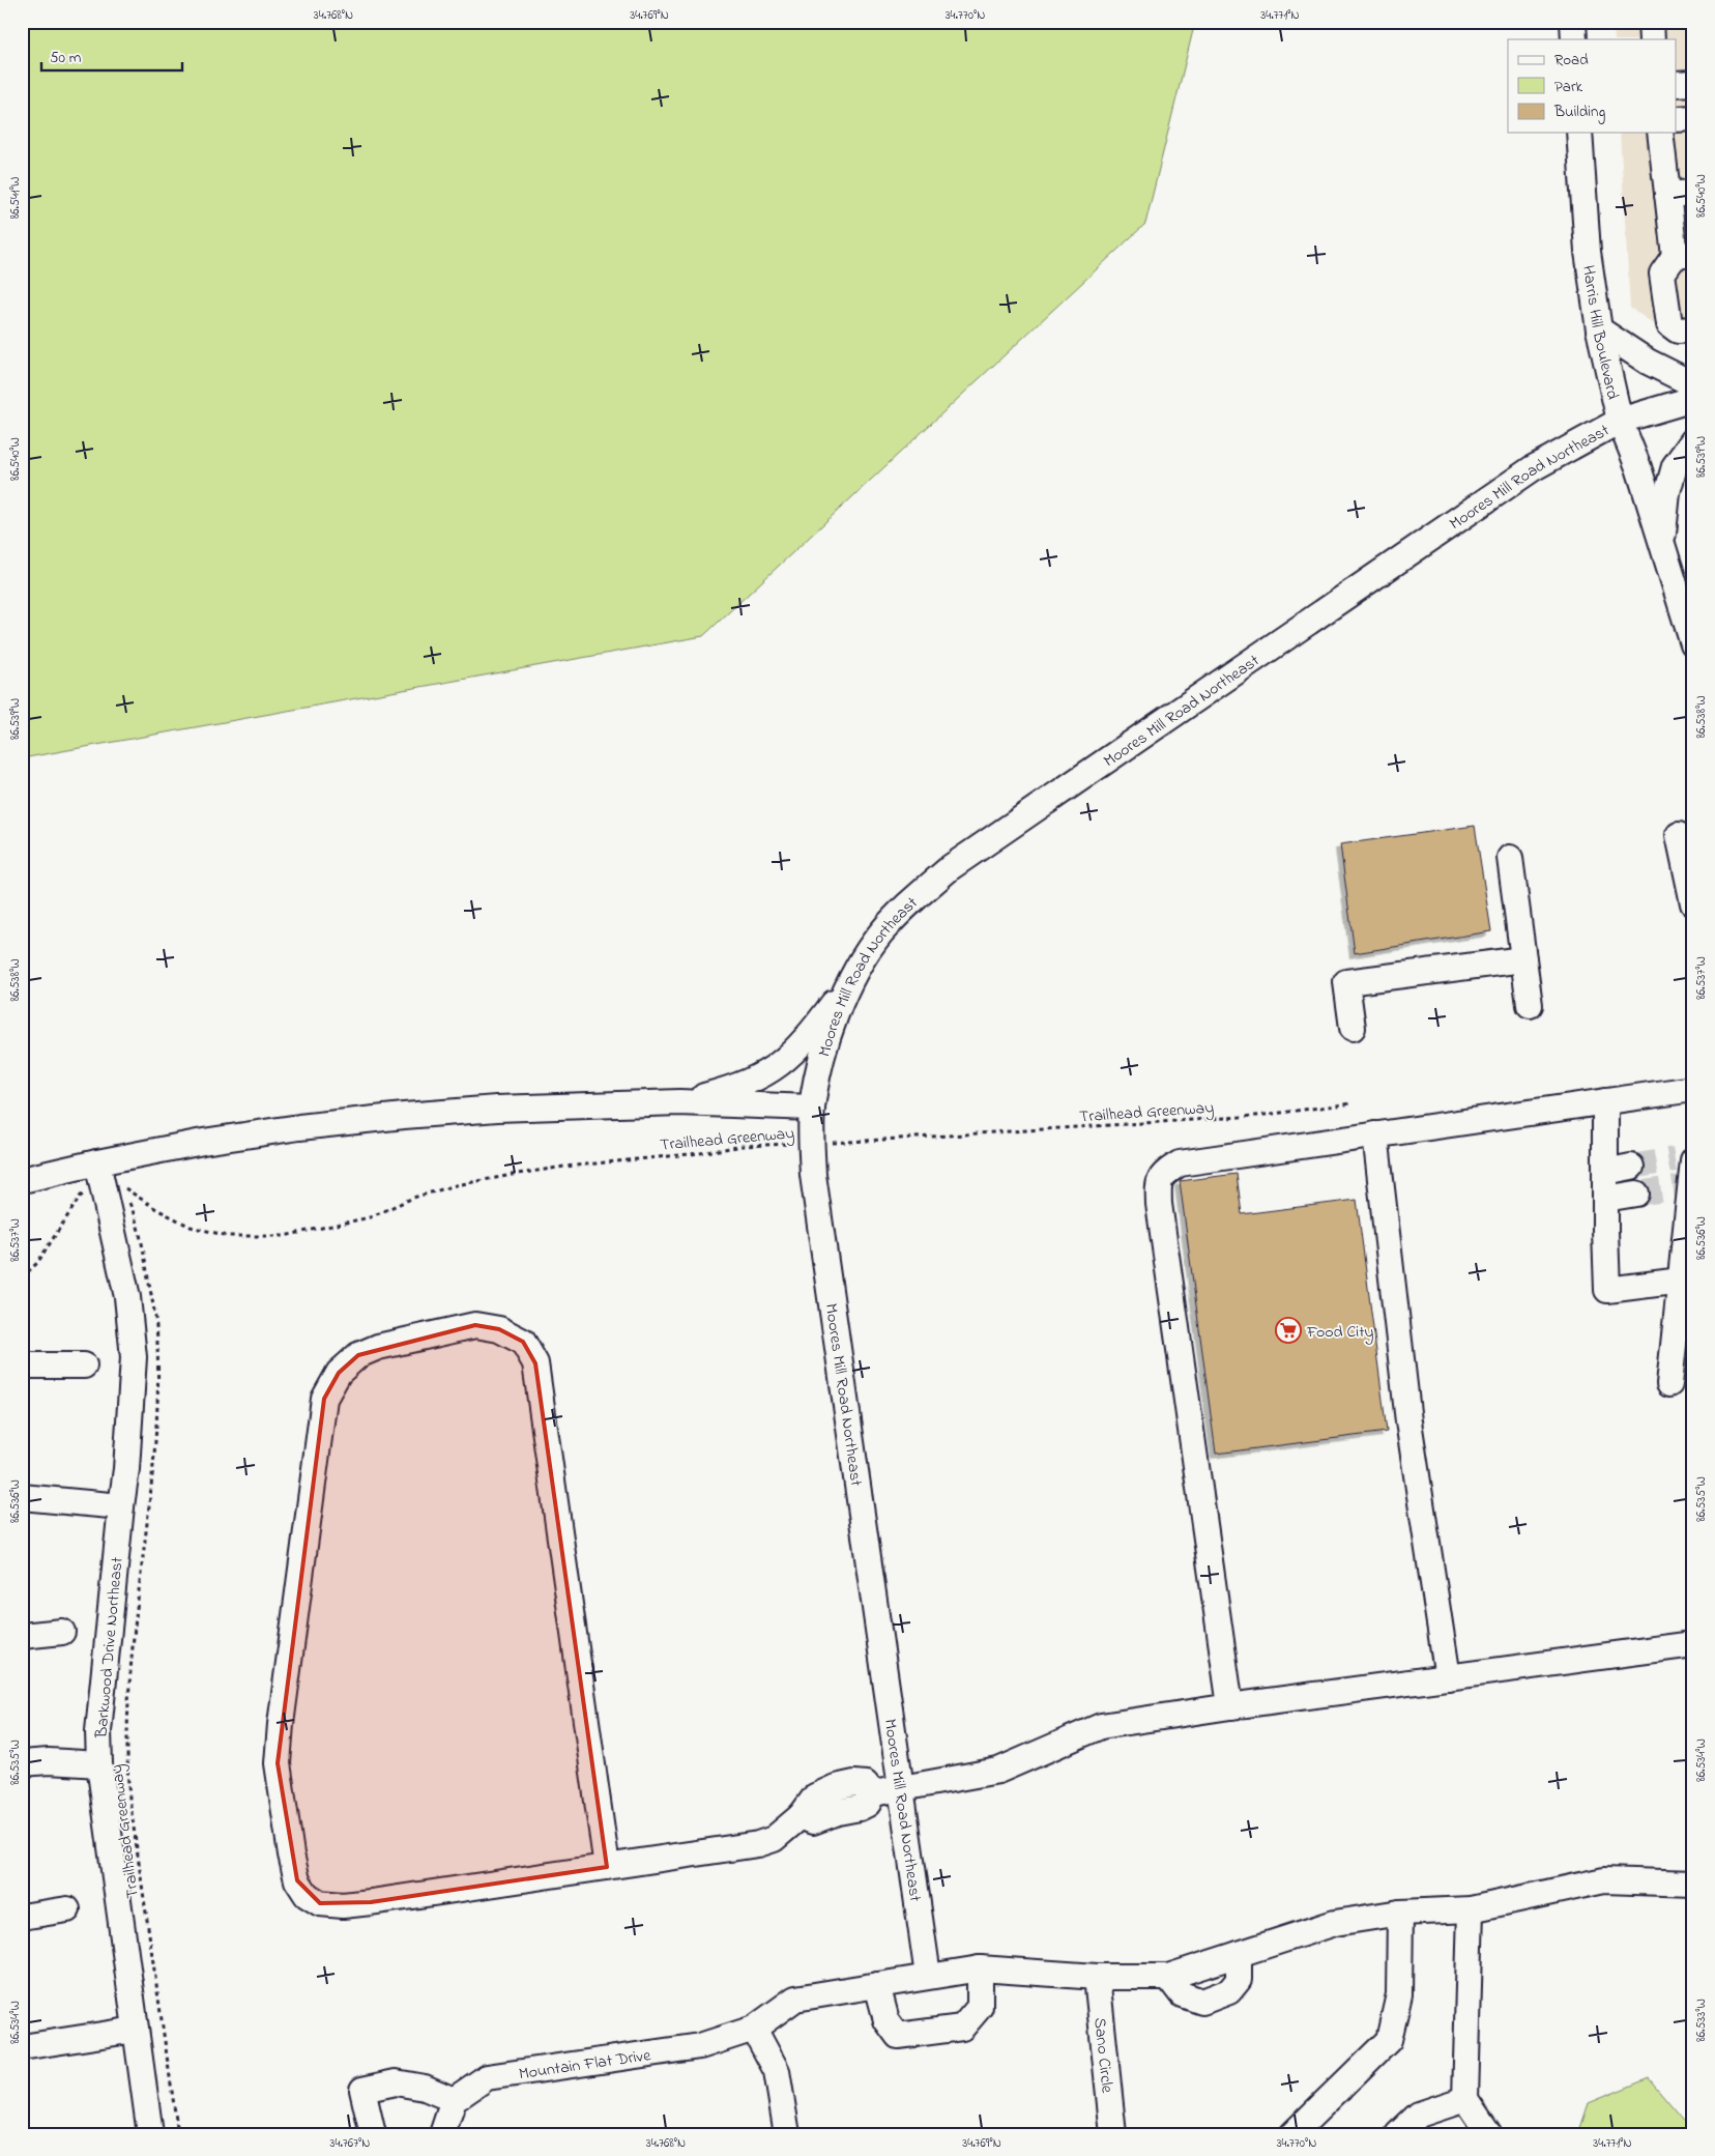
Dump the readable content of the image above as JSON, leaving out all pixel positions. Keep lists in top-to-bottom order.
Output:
{
  "streets": {
    "street": [
      "Harris Hill Boulevard",
      "Moores Mill Road Northeast",
      "Barkwood Drive Northeast",
      "Sano Circle",
      "Mountain Flat Drive"
    ],
    "path": ["Trailhead Greenway"]
  },
  "crossings": [
    ["Harris Hill Boulevard", "Moores Mill Road Northeast"],
    ["Moores Mill Road Northeast", "Trailhead Greenway"],
    ["Moores Mill Road Northeast", "Mountain Flat Drive"],
    ["Trailhead Greenway", "Barkwood Drive Northeast"],
    ["Sano Circle", "Mountain Flat Drive"]
  ],
  "places": {
    "supermarket": ["Food City"]
  },
  "legend": ["Road", "Park", "Building"],
  "scale_bar": "50 m",
  "coordinates": [
    "34.768°N",
    "34.769°N",
    "34.770°N",
    "34.771°N",
    "86.540°W",
    "86.541°W",
    "86.539°W",
    "86.538°W",
    "86.537°W",
    "86.536°W",
    "86.535°W",
    "86.534°W",
    "86.533°W",
    "34.767°N"
  ]
}
